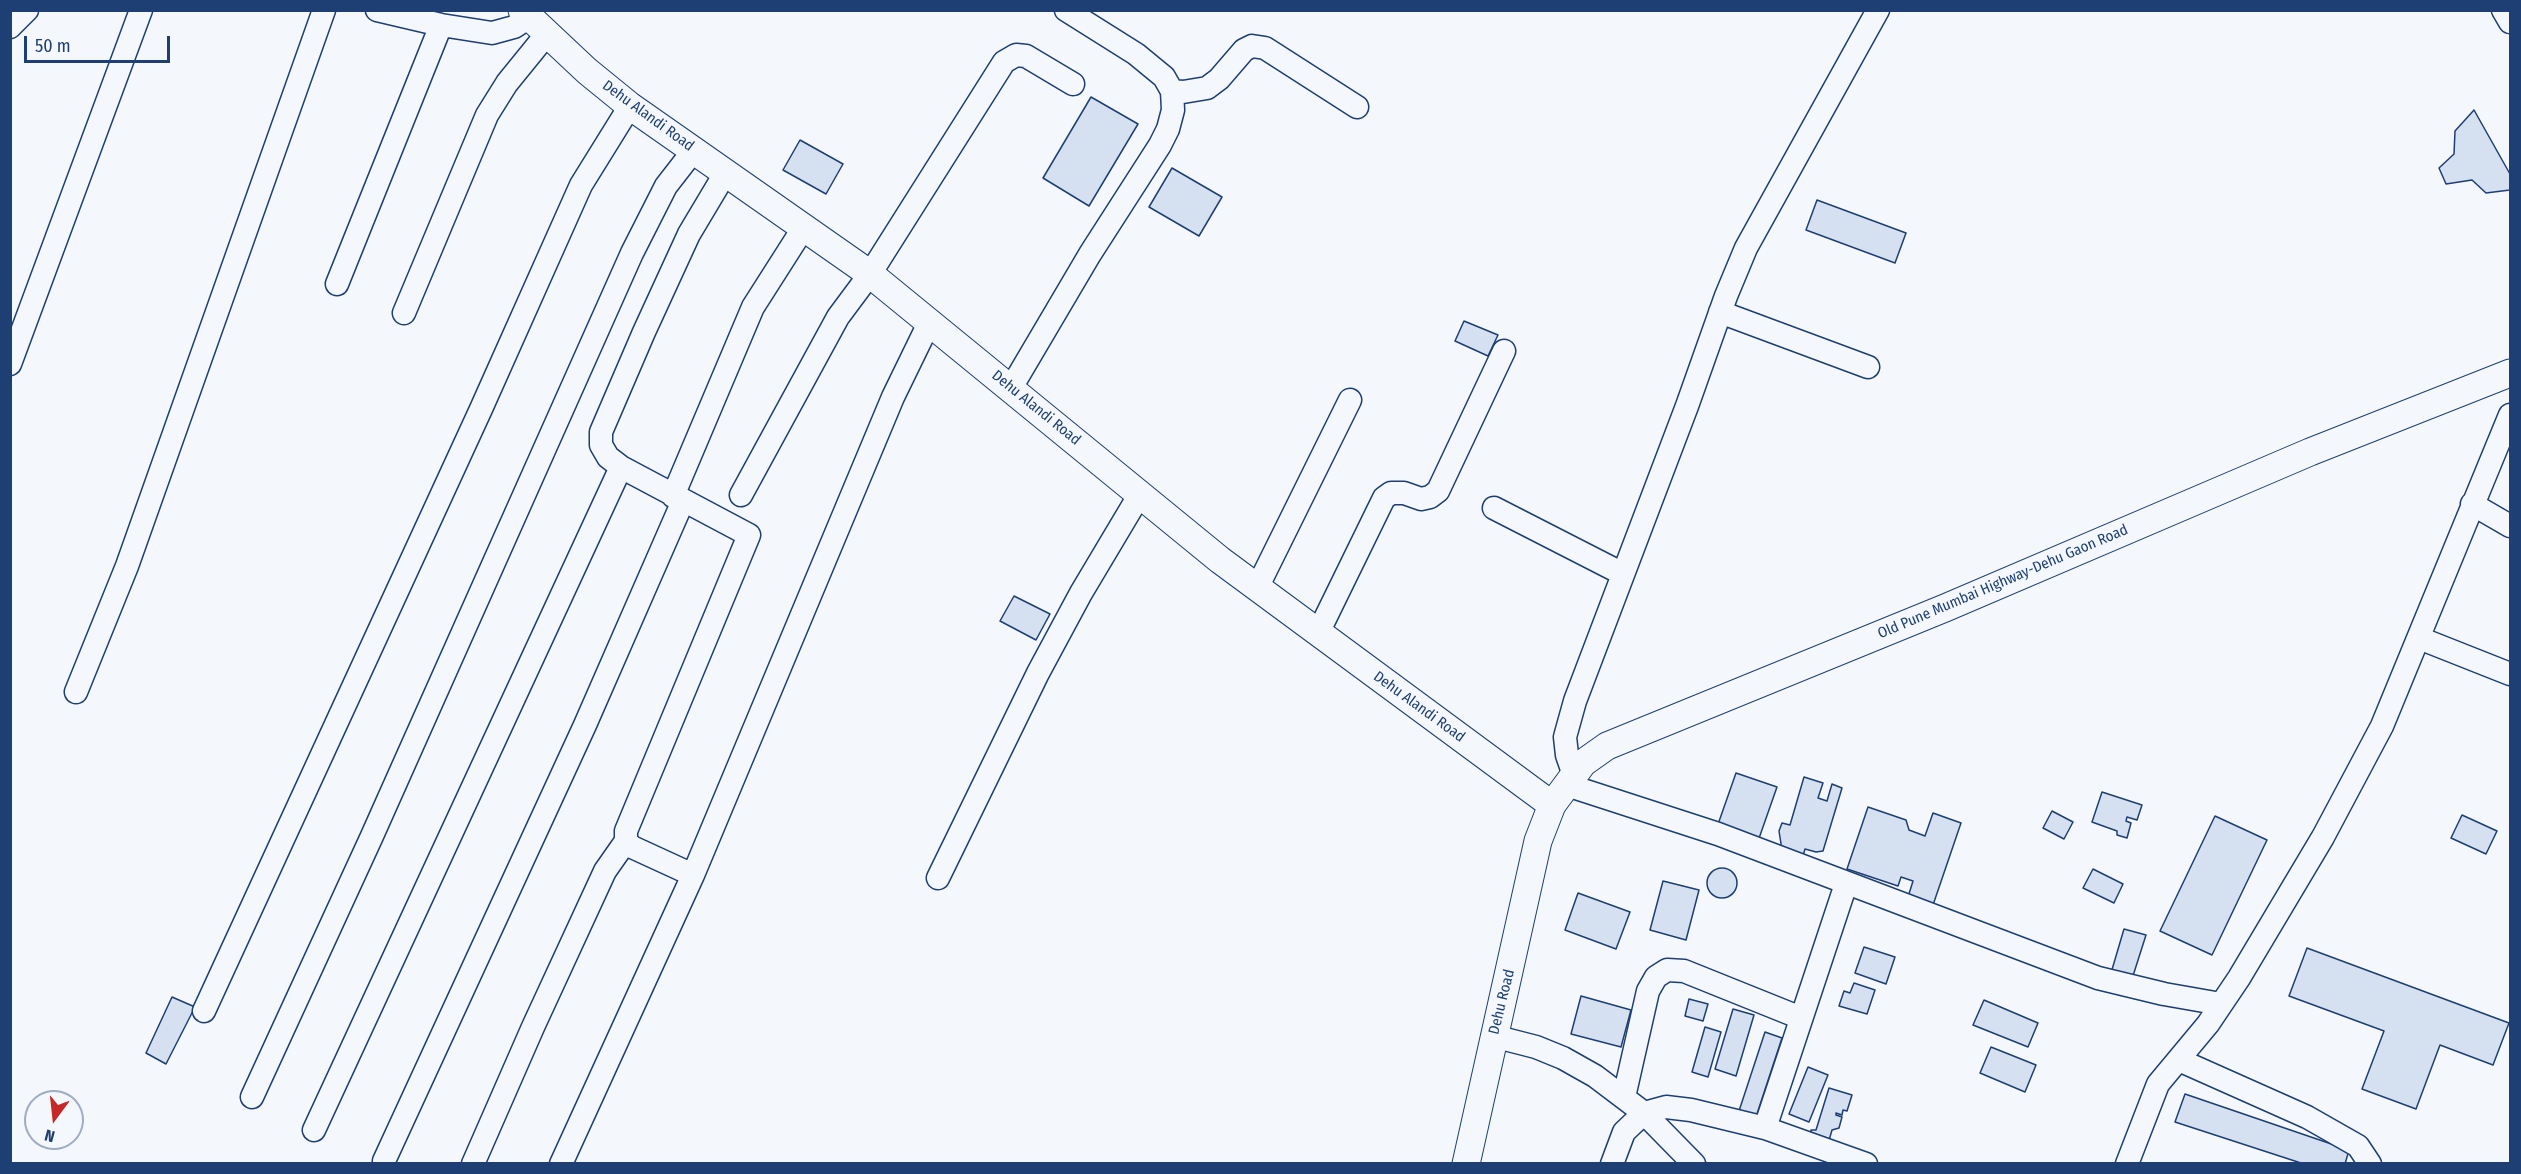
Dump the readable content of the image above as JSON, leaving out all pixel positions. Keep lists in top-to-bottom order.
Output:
{
  "streets": {
    "main road": ["Dehu Alandi Road", "Old Pune Mumbai Highway-Dehu Gaon Road", "Dehu Road"]
  },
  "crossings": [
    ["Dehu Alandi Road", "Old Pune Mumbai Highway-Dehu Gaon Road"],
    ["Old Pune Mumbai Highway-Dehu Gaon Road", "Dehu Road"]
  ],
  "scale_bar": "50 m",
  "north": "bottom"
}
